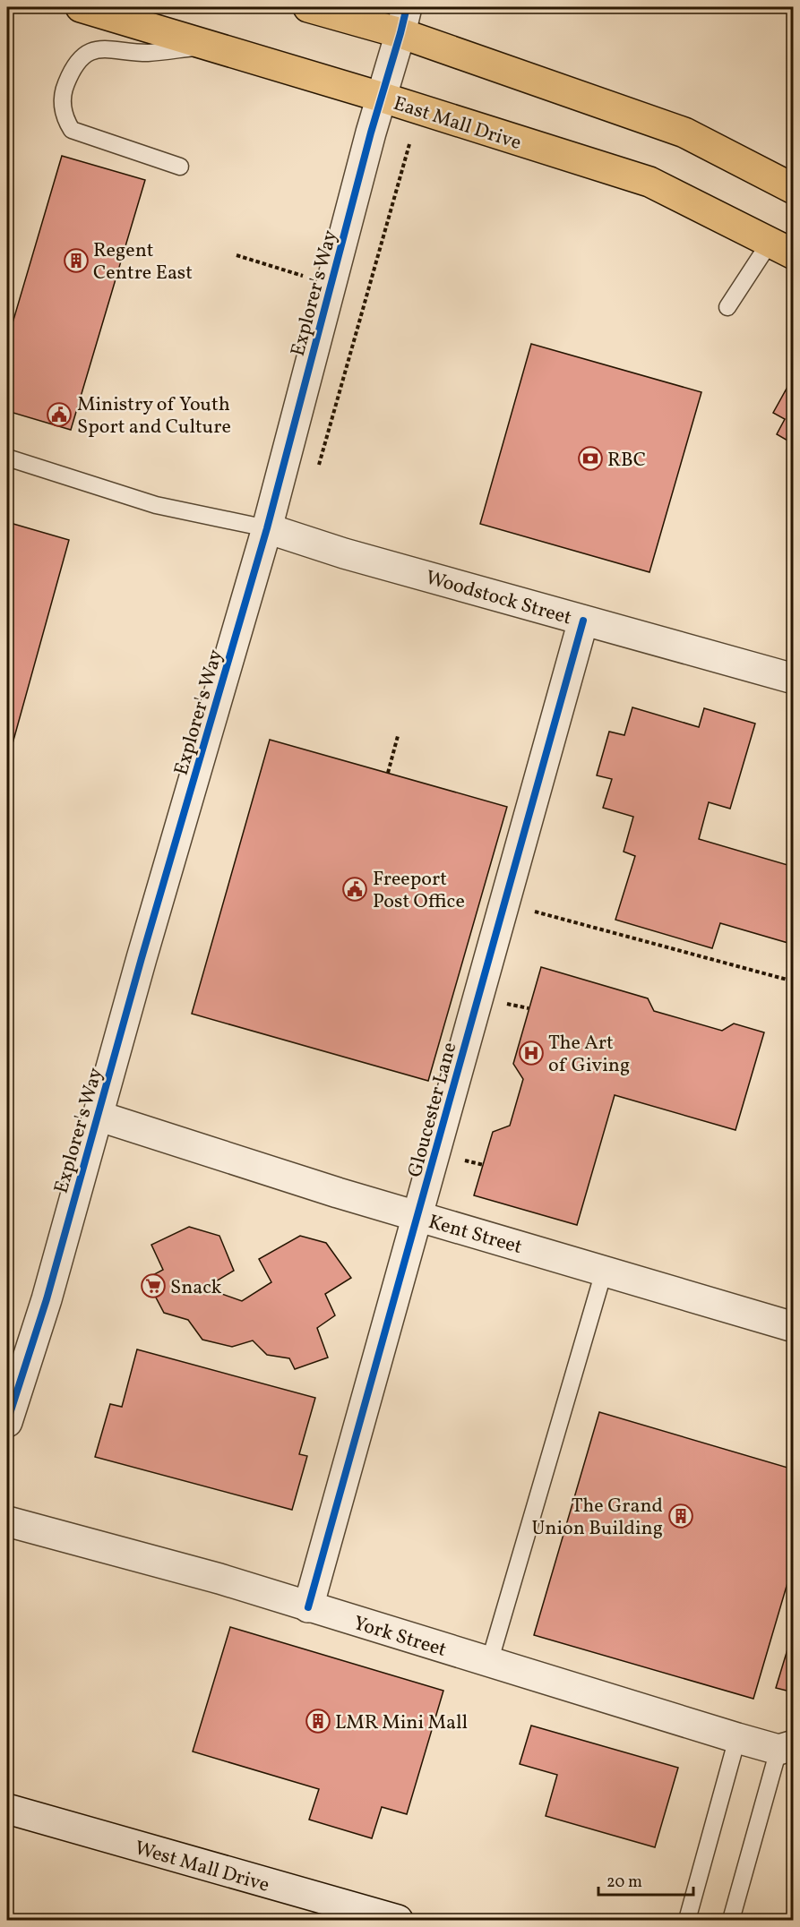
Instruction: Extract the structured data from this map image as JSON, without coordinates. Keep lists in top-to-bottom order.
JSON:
{
  "streets": {
    "main road": ["East Mall Drive"],
    "street": [
      "Explorer's Way",
      "Woodstock Street",
      "Gloucester Lane",
      "Kent Street",
      "York Street",
      "West Mall Drive"
    ]
  },
  "crossings": [
    ["East Mall Drive", "Explorer's Way"],
    ["Explorer's Way", "Woodstock Street"],
    ["Explorer's Way", "Kent Street"],
    ["Woodstock Street", "Gloucester Lane"],
    ["Gloucester Lane", "Kent Street"],
    ["Gloucester Lane", "York Street"]
  ],
  "places": {
    "building": ["Regent Centre East", "The Grand Union Building", "LMR Mini Mall"],
    "public building": ["Ministry of Youth Sport and Culture", "Freeport Post Office"],
    "bank": ["RBC"],
    "hospital": ["The Art of Giving"],
    "supermarket": ["Snack"]
  },
  "scale_bar": "20 m"
}
